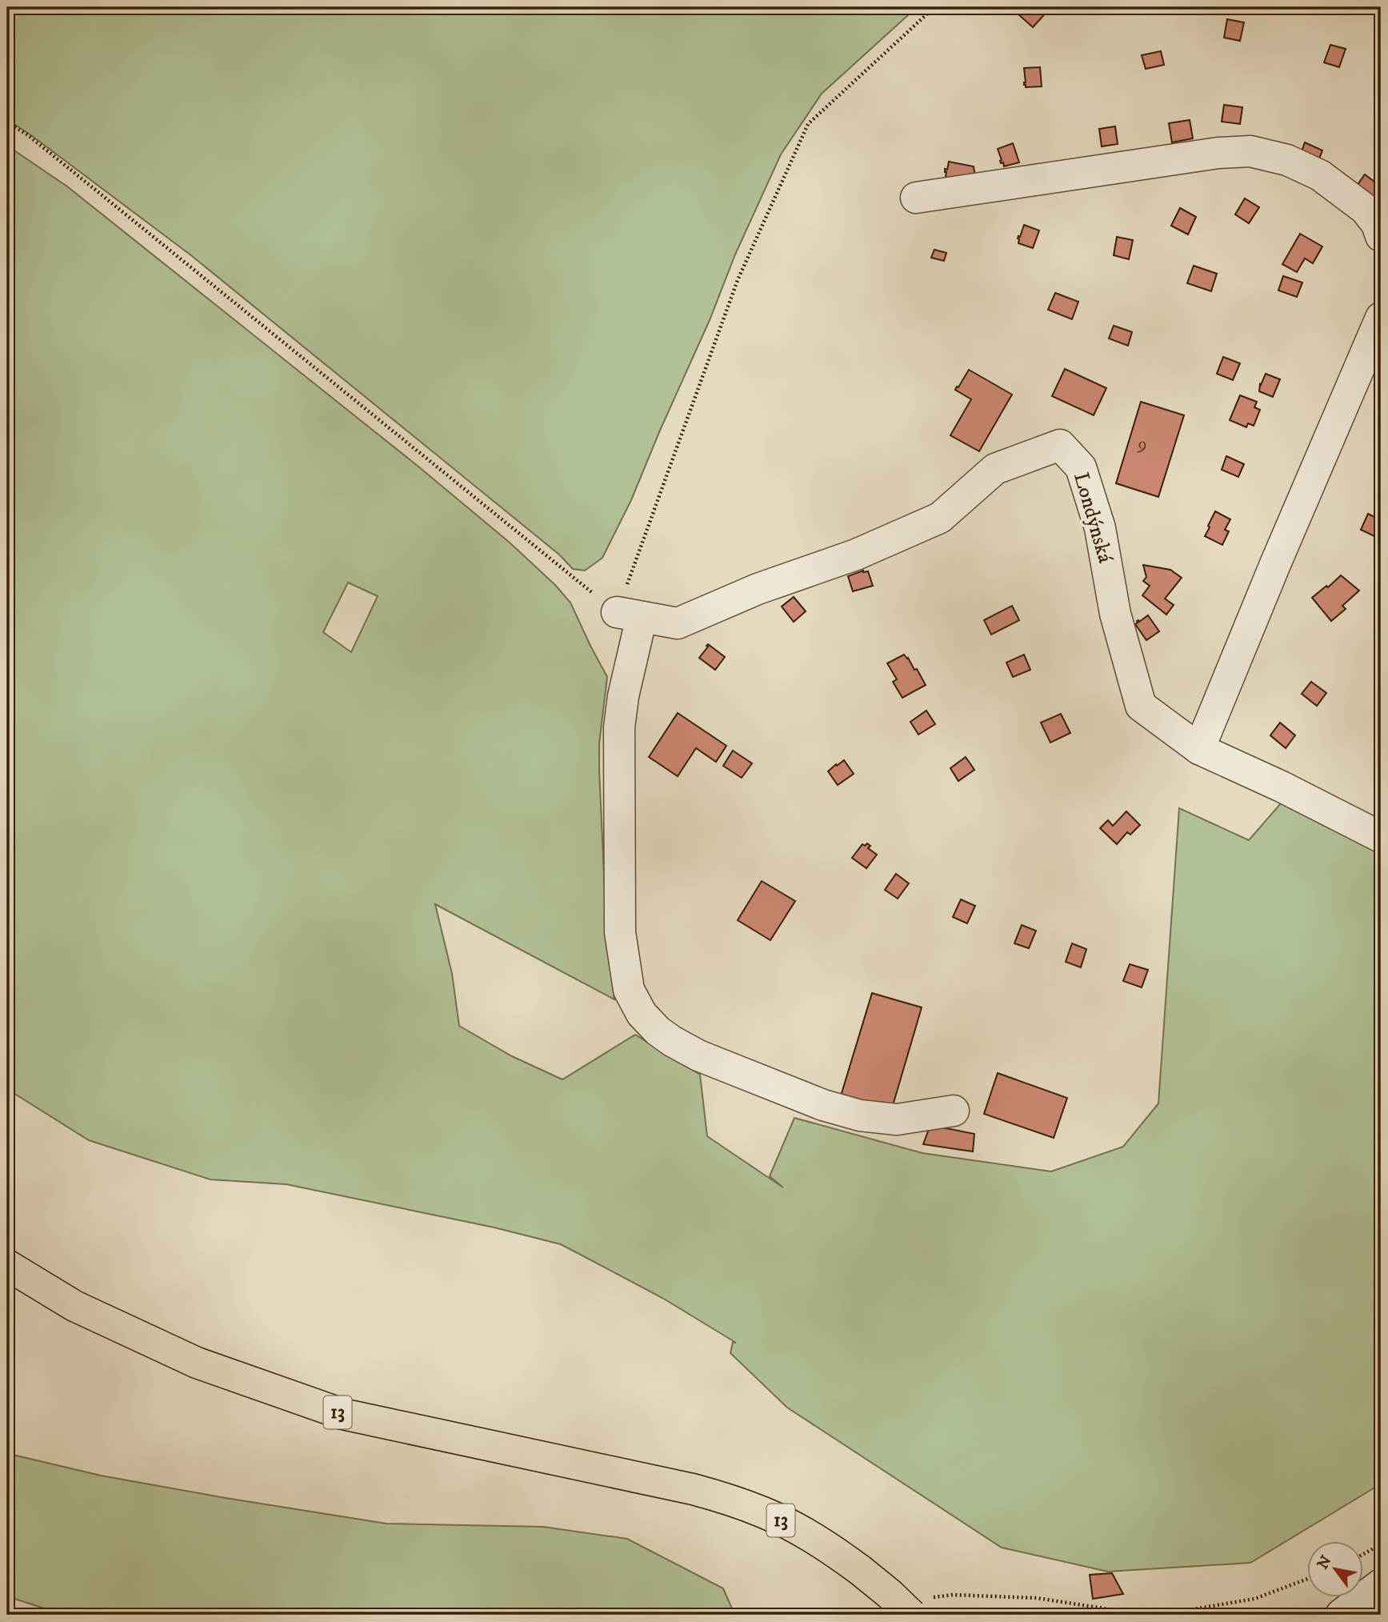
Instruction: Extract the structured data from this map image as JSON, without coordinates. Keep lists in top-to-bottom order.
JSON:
{
  "streets": {
    "main road": ["13"],
    "street": ["Londýnská"]
  },
  "house_numbers": ["9"],
  "north": "top left"
}
